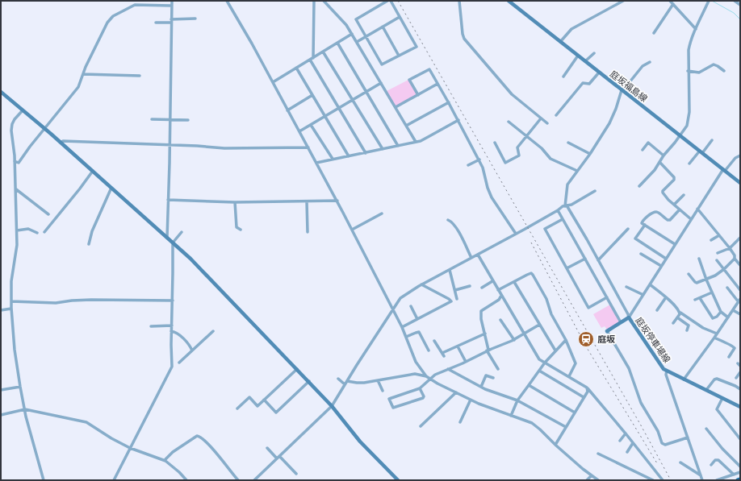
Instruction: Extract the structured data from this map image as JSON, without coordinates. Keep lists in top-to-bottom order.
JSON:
{
  "streets": {
    "street": ["庭坂福島線", "庭坂停車場線"]
  },
  "places": {
    "station": ["庭坂"]
  }
}
